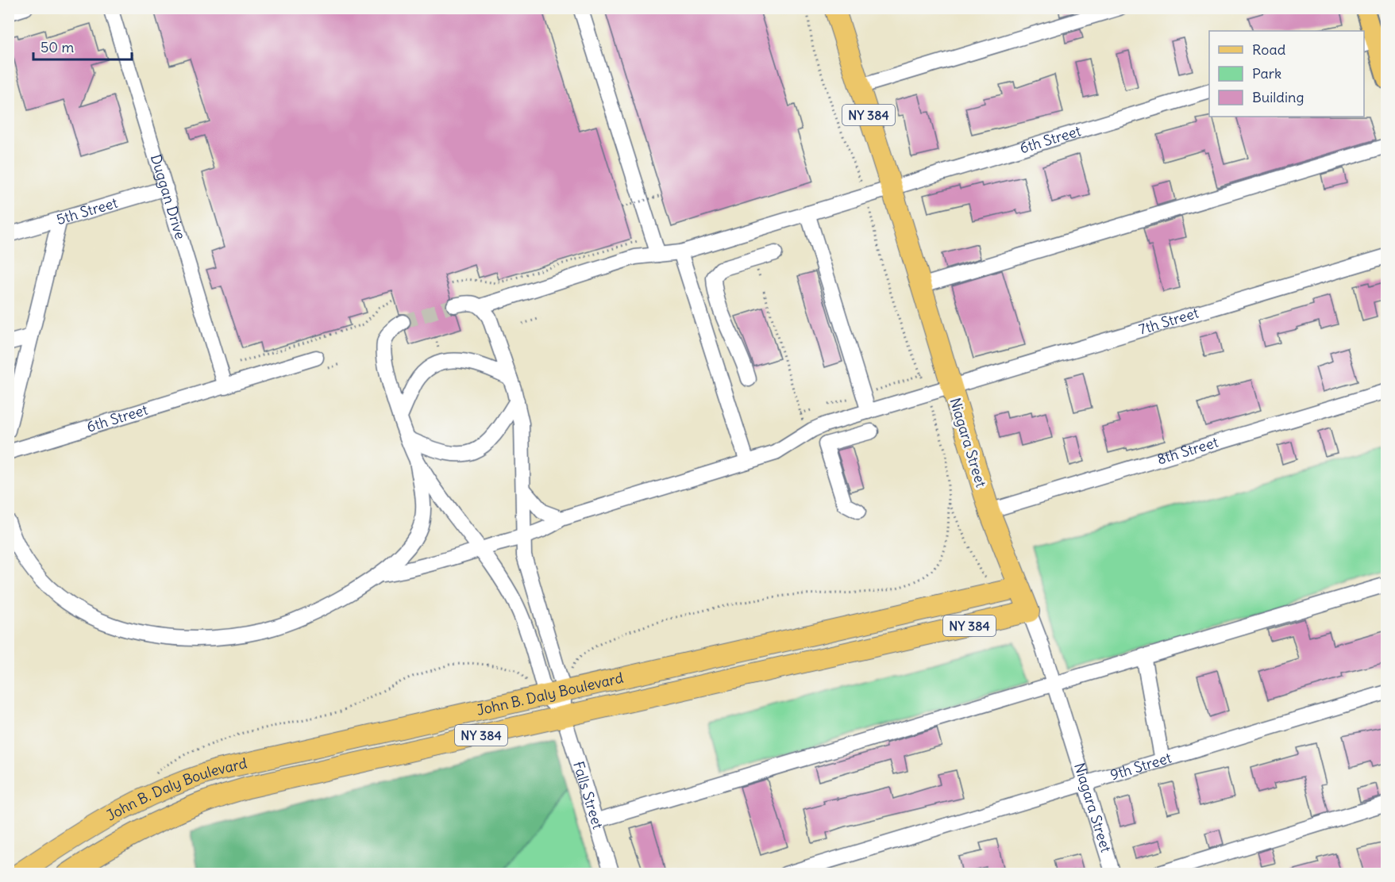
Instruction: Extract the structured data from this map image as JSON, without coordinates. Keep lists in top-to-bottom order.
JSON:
{
  "streets": {
    "highway": ["NY 384", "Niagara Street", "John B. Daly Boulevard"],
    "street": [
      "6th Street",
      "Duggan Drive",
      "5th Street",
      "7th Street",
      "8th Street",
      "9th Street",
      "Falls Street"
    ]
  },
  "crossings": [
    ["6th Street", "Duggan Drive"],
    ["6th Street", "Niagara Street"],
    ["Duggan Drive", "5th Street"],
    ["7th Street", "Niagara Street"],
    ["Niagara Street", "8th Street"],
    ["Niagara Street", "John B. Daly Boulevard"],
    ["Niagara Street", "9th Street"],
    ["John B. Daly Boulevard", "Falls Street"]
  ],
  "legend": ["Road", "Park", "Building"],
  "scale_bar": "50 m"
}
